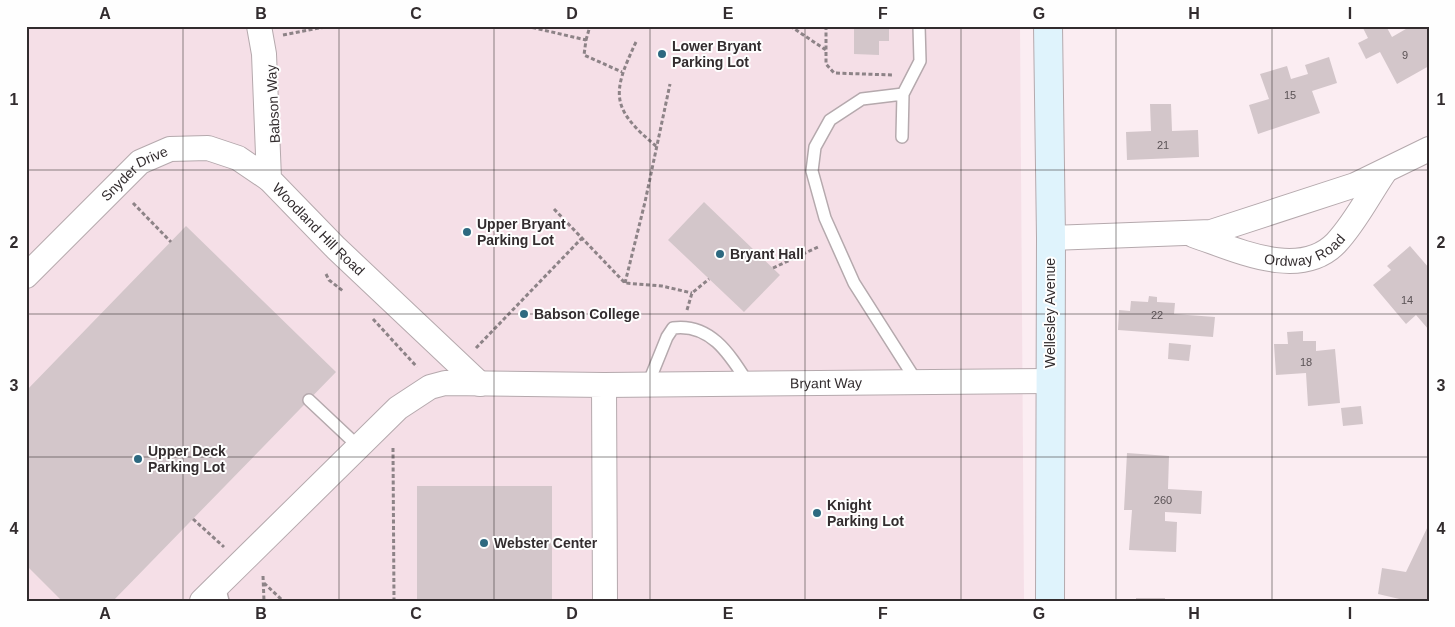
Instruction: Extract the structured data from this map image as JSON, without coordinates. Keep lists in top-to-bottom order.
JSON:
{
  "streets": {
    "main road": ["Wellesley Avenue"],
    "street": [
      "Snyder Drive",
      "Woodland Hill Road",
      "Ordway Road",
      "Bryant Way"
    ],
    "path": ["Babson Way"]
  },
  "crossings": [
    ["Babson Way", "Woodland Hill Road"],
    ["Snyder Drive", "Woodland Hill Road"],
    ["Woodland Hill Road", "Bryant Way"],
    ["Ordway Road", "Wellesley Avenue"],
    ["Wellesley Avenue", "Bryant Way"]
  ],
  "places": [
    "Lower Bryant Parking Lot",
    "Upper Bryant Parking Lot",
    "Bryant Hall",
    "Babson College",
    "Upper Deck Parking Lot",
    "Knight Parking Lot",
    "Webster Center"
  ],
  "house_numbers": [
    "9",
    "15",
    "21",
    "14",
    "22",
    "18",
    "260"
  ],
  "grid": {
    "columns": [
      "A",
      "B",
      "C",
      "D",
      "E",
      "F",
      "G",
      "H",
      "I"
    ],
    "rows": [
      "1",
      "2",
      "3",
      "4"
    ]
  }
}
